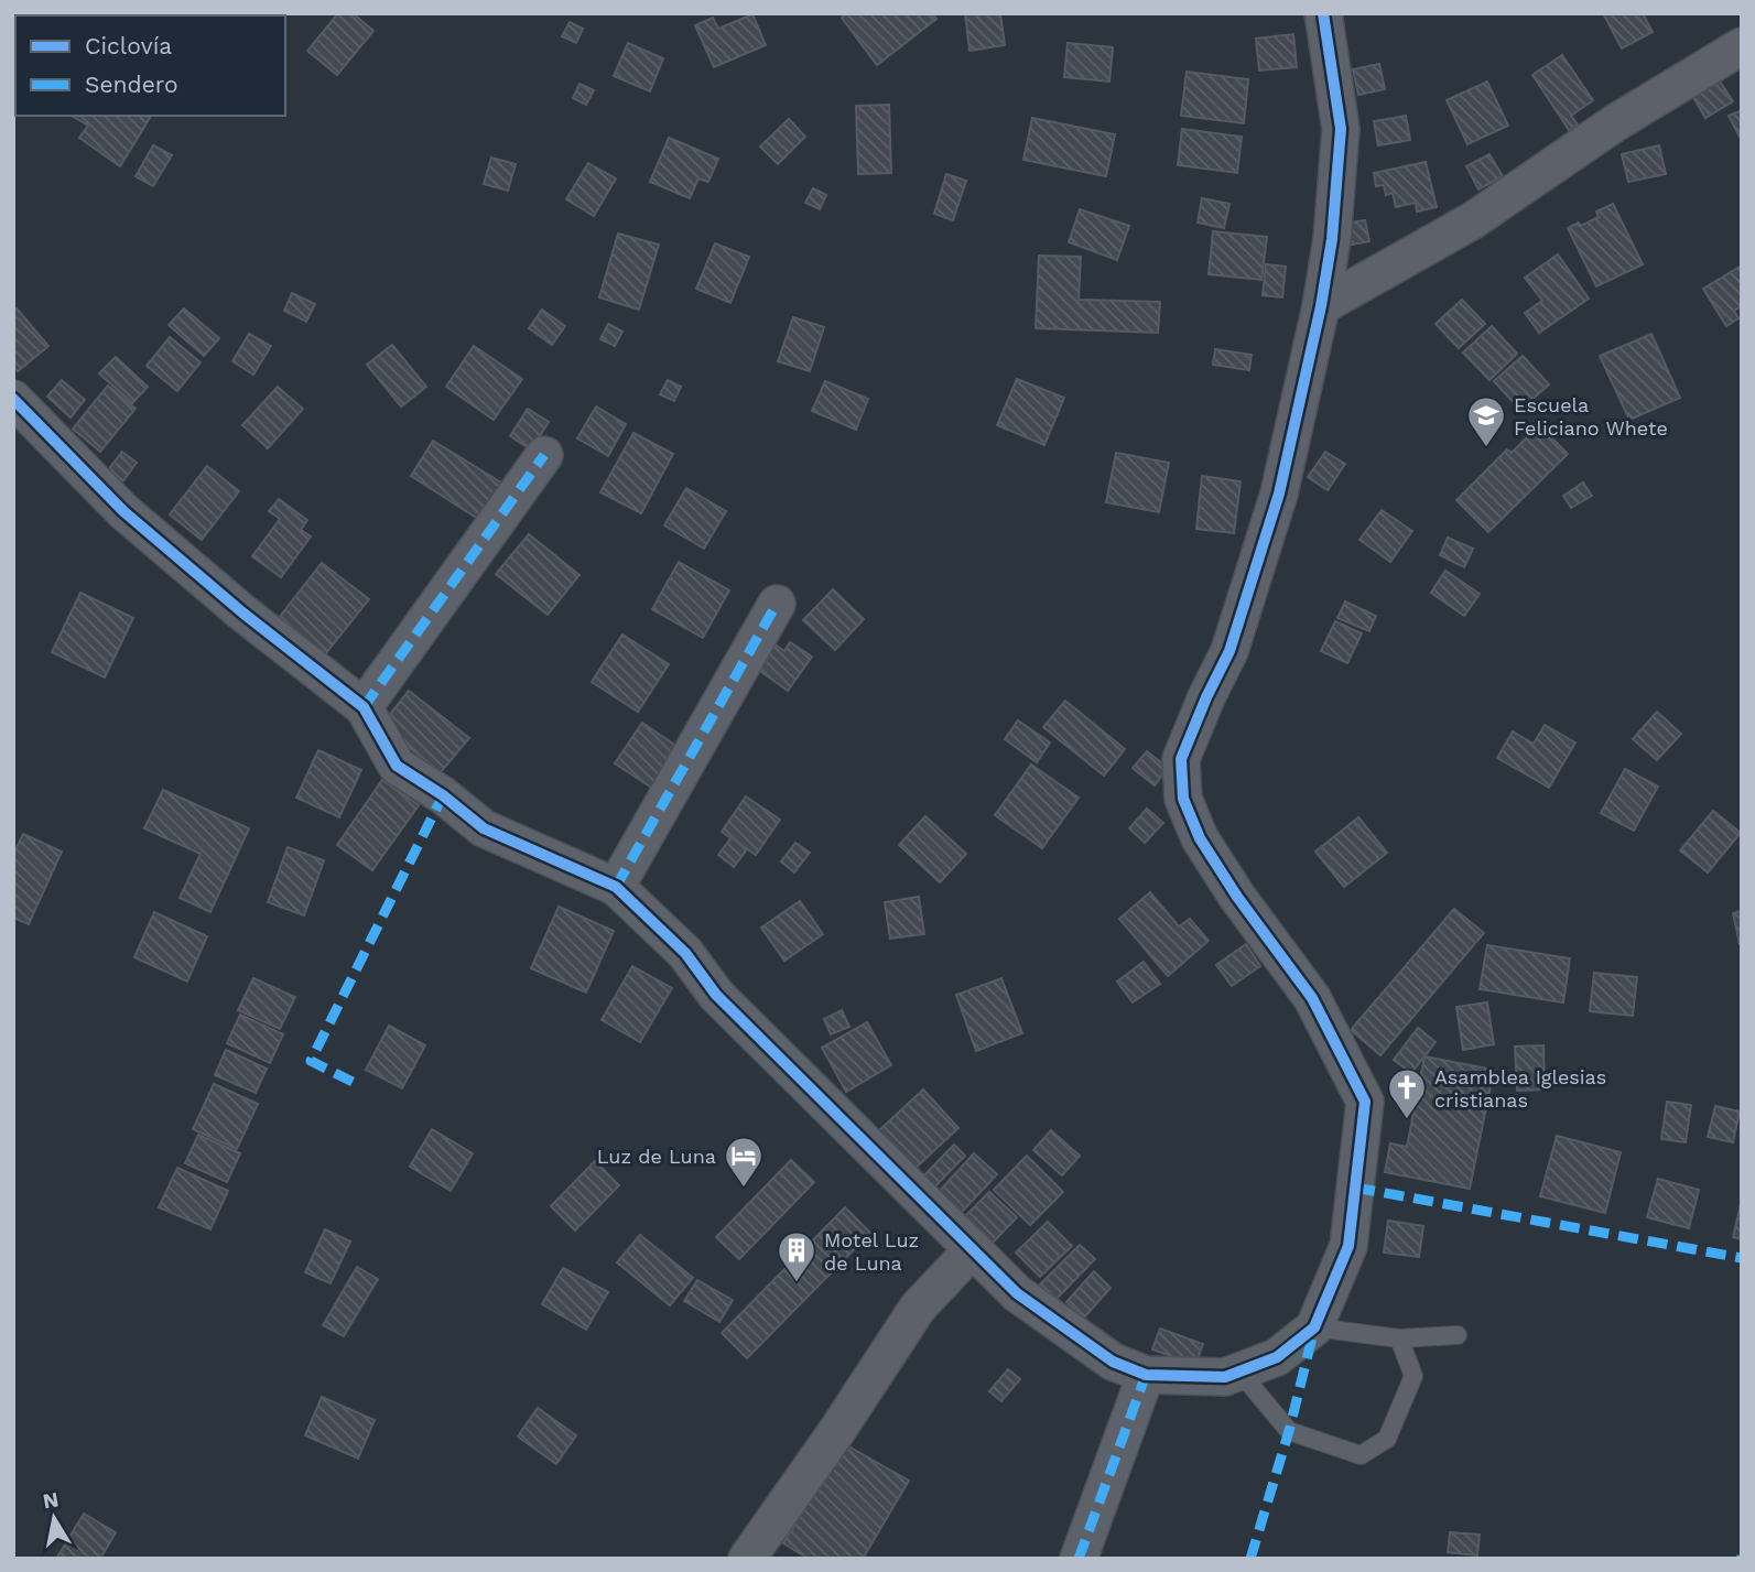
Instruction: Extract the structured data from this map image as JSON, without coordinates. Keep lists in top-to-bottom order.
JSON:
{
  "places": {
    "school or university": ["Escuela Feliciano Whete"],
    "church": ["Asamblea Iglesias cristianas"],
    "hotel": ["Luz de Luna"],
    "building": ["Motel Luz de Luna"]
  },
  "legend": ["Ciclovía", "Sendero"],
  "north": "top"
}
